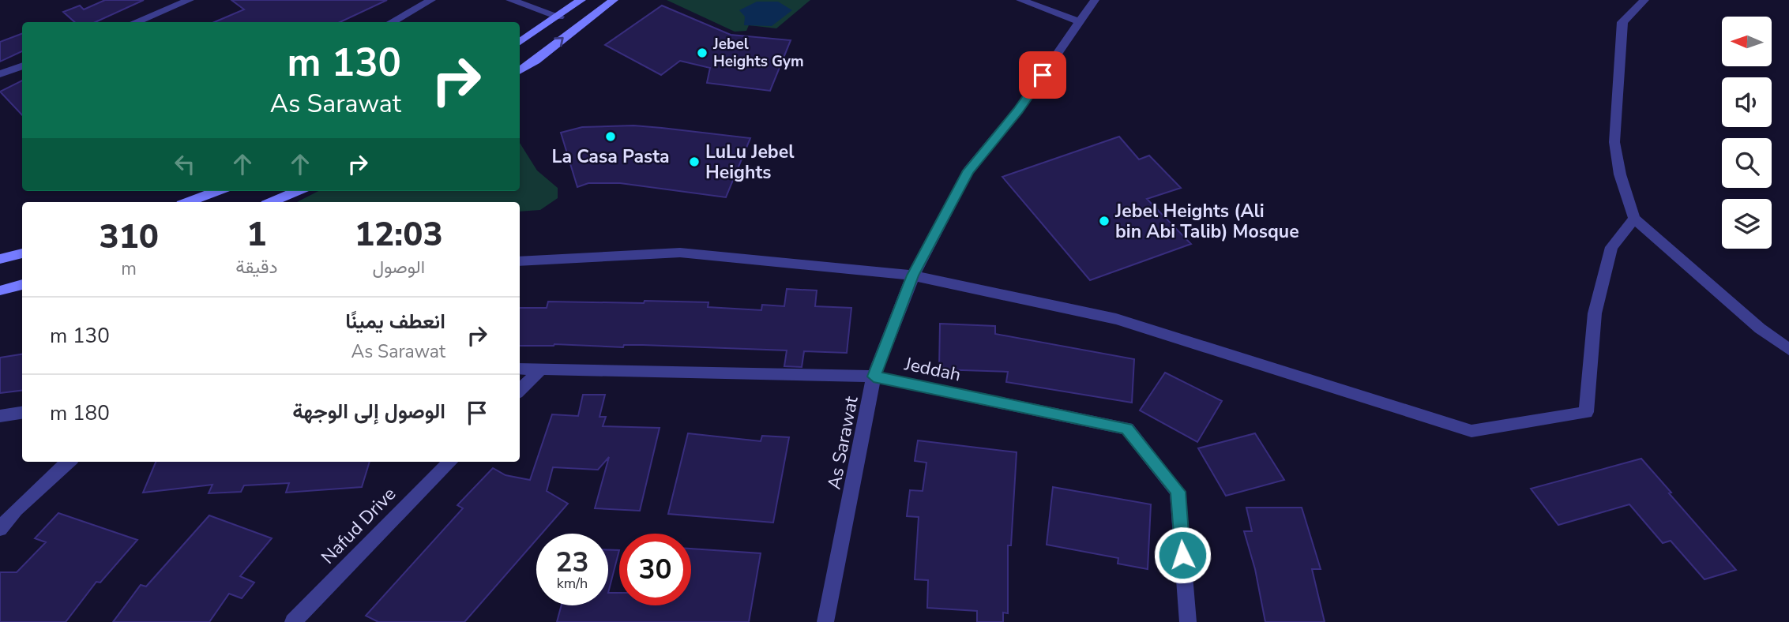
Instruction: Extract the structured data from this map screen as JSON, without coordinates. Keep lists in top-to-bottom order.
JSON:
{
  "streets": {
    "street": ["Jeddah", "As Sarawat", "Nafud Drive"]
  },
  "crossings": [
    ["Jeddah", "As Sarawat"]
  ],
  "places": [
    "Jebel Heights Gym",
    "La Casa Pasta",
    "LuLu Jebel Heights",
    "Jebel Heights (Ali bin Abi Talib) Mosque"
  ],
  "north": "left",
  "page": {
    "turn": ["130 m", "As Sarawat"],
    "eta": [
      "12:03",
      "الوصول",
      "1",
      "دقيقة",
      "310",
      "m"
    ],
    "list": [
      {
        "name": "انعطف يمينًا",
        "note": "As Sarawat",
        "value": "130 m"
      },
      {
        "name": "الوصول إلى الوجهة",
        "value": "180 m"
      }
    ],
    "speed": "23 km/h",
    "limit": "30"
  }
}
